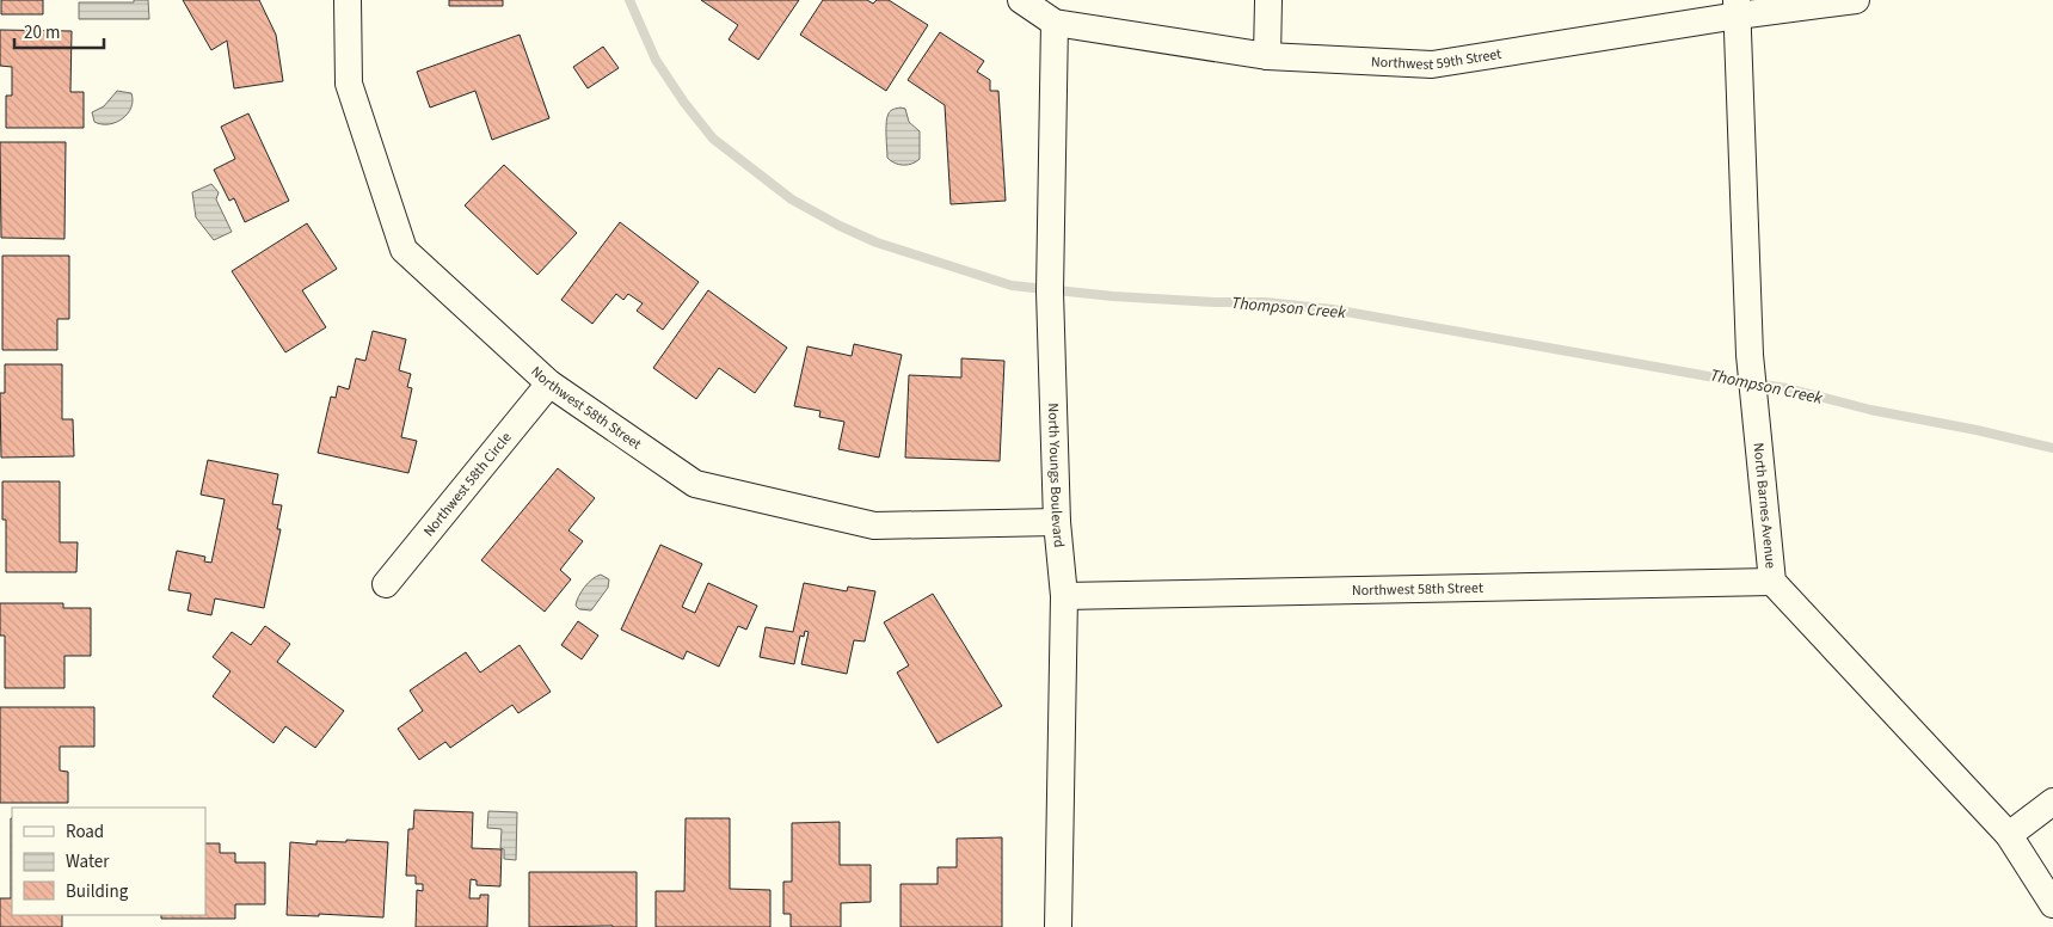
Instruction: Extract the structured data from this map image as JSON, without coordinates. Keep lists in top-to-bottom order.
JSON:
{
  "streets": {
    "street": [
      "Northwest 59th Street",
      "Northwest 58th Street",
      "North Youngs Boulevard",
      "Northwest 58th Circle",
      "North Barnes Avenue"
    ]
  },
  "crossings": [
    ["Northwest 59th Street", "North Youngs Boulevard"],
    ["Northwest 59th Street", "North Barnes Avenue"],
    ["Northwest 58th Street", "North Youngs Boulevard"],
    ["Northwest 58th Street", "Northwest 58th Circle"],
    ["Northwest 58th Street", "North Barnes Avenue"]
  ],
  "water": ["Thompson Creek"],
  "legend": ["Road", "Water", "Building"],
  "scale_bar": "20 m"
}
